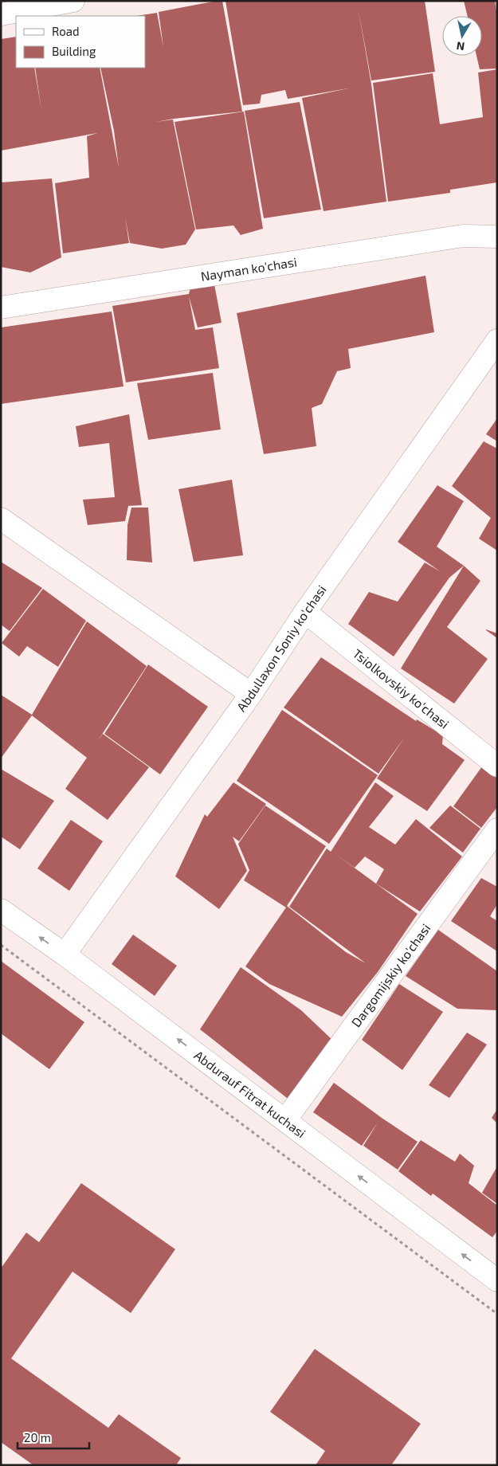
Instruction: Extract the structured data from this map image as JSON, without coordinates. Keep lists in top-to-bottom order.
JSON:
{
  "streets": {
    "street": [
      "Nayman ko'chasi",
      "Abdullaxon Soniy ko'chasi",
      "Tsiolkovskiy ko'chasi",
      "Dargomijskiy ko'chasi",
      "Abdurauf Fitrat kuchasi"
    ]
  },
  "crossings": [
    ["Abdullaxon Soniy ko'chasi", "Tsiolkovskiy ko'chasi"],
    ["Abdullaxon Soniy ko'chasi", "Abdurauf Fitrat kuchasi"],
    ["Dargomijskiy ko'chasi", "Abdurauf Fitrat kuchasi"]
  ],
  "one_way": ["Abdurauf Fitrat kuchasi"],
  "legend": ["Road", "Building"],
  "scale_bar": "20 m",
  "north": "bottom"
}
